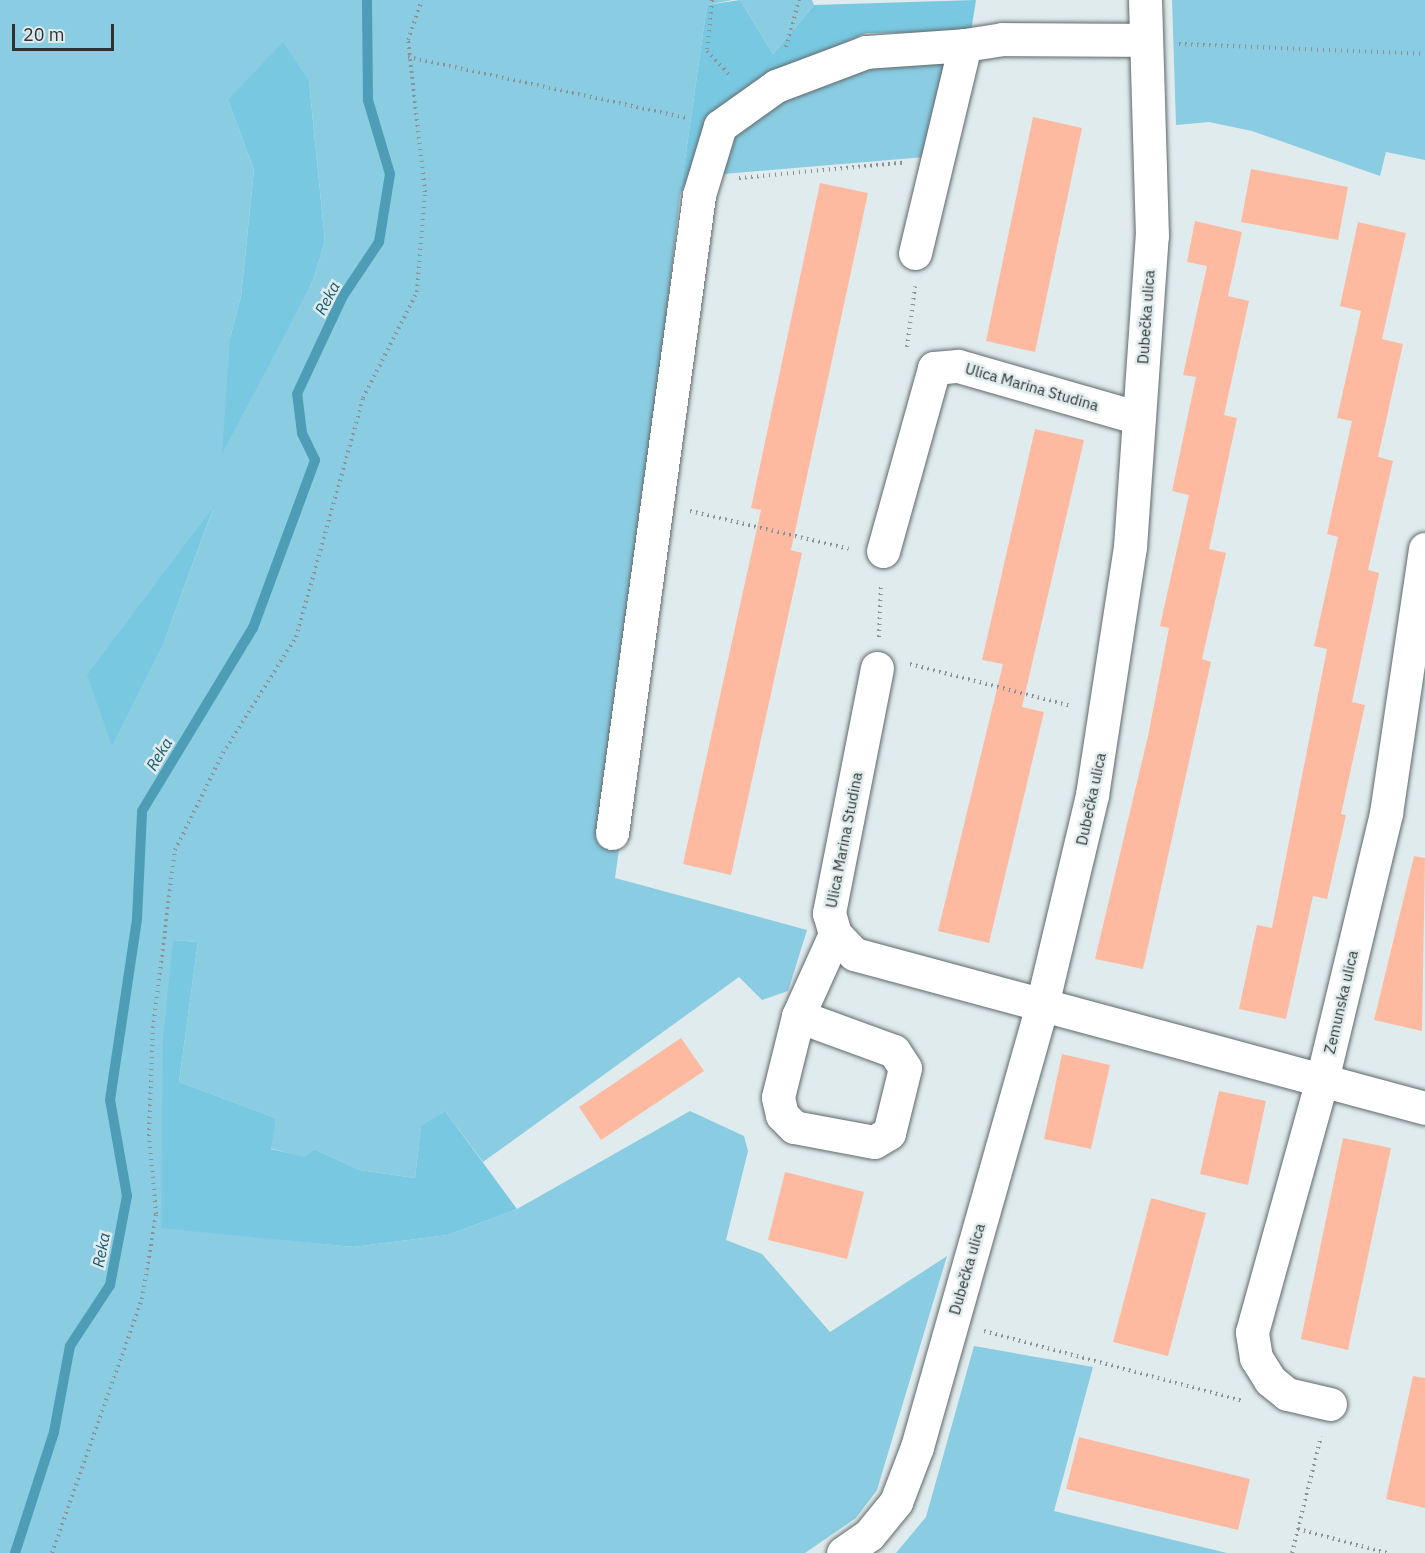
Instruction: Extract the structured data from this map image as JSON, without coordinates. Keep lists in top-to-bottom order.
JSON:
{
  "streets": {
    "street": ["Dubečka ulica", "Ulica Marina Studina", "Zemunska ulica"]
  },
  "crossings": [
    ["Dubečka ulica", "Ulica Marina Studina"]
  ],
  "water": ["Reka"],
  "scale_bar": "20 m"
}
